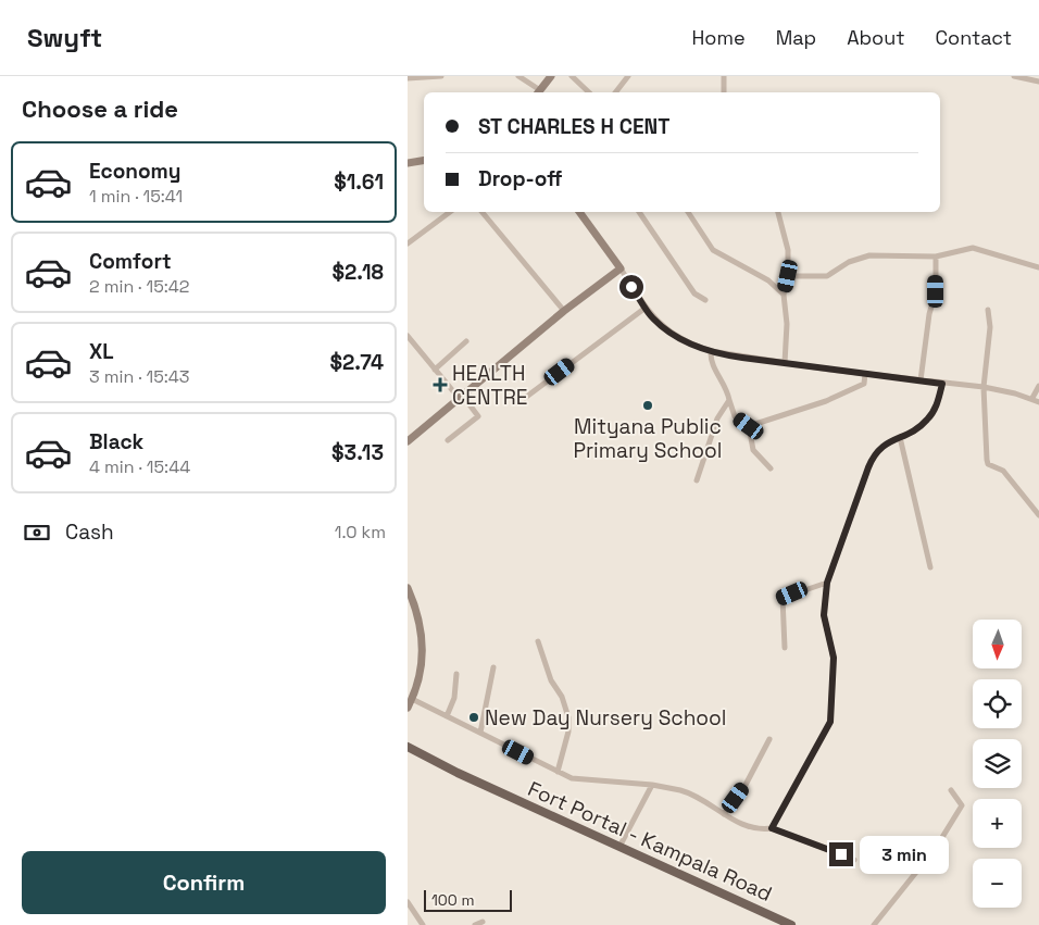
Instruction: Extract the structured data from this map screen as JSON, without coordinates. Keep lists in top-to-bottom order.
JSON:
{
  "streets": {
    "main road": ["Fort Portal - Kampala Road"]
  },
  "places": {
    "health": ["HEALTH CENTRE"],
    "other": ["Mityana Public Primary School", "New Day Nursery School"]
  },
  "scale_bar": "100 m",
  "north": "bottom",
  "page": {
    "header": "Swyft",
    "nav": [
      "Home",
      "Map",
      "About",
      "Contact"
    ],
    "heading": "Choose a ride",
    "banner": ["ST CHARLES H CENT", "Drop-off"],
    "list": [
      {
        "name": "Economy",
        "note": "1 min · 15:41",
        "value": "$1.61"
      },
      {
        "name": "Comfort",
        "note": "2 min · 15:42",
        "value": "$2.18"
      },
      {
        "name": "XL",
        "note": "3 min · 15:43",
        "value": "$2.74"
      },
      {
        "name": "Black",
        "note": "4 min · 15:44",
        "value": "$3.13"
      }
    ],
    "pay": ["Cash", "1.0 km"],
    "map_buttons": ["+", "−"],
    "bubble": "3 min",
    "buttons": "Confirm",
    "scale": "100 m"
  }
}
